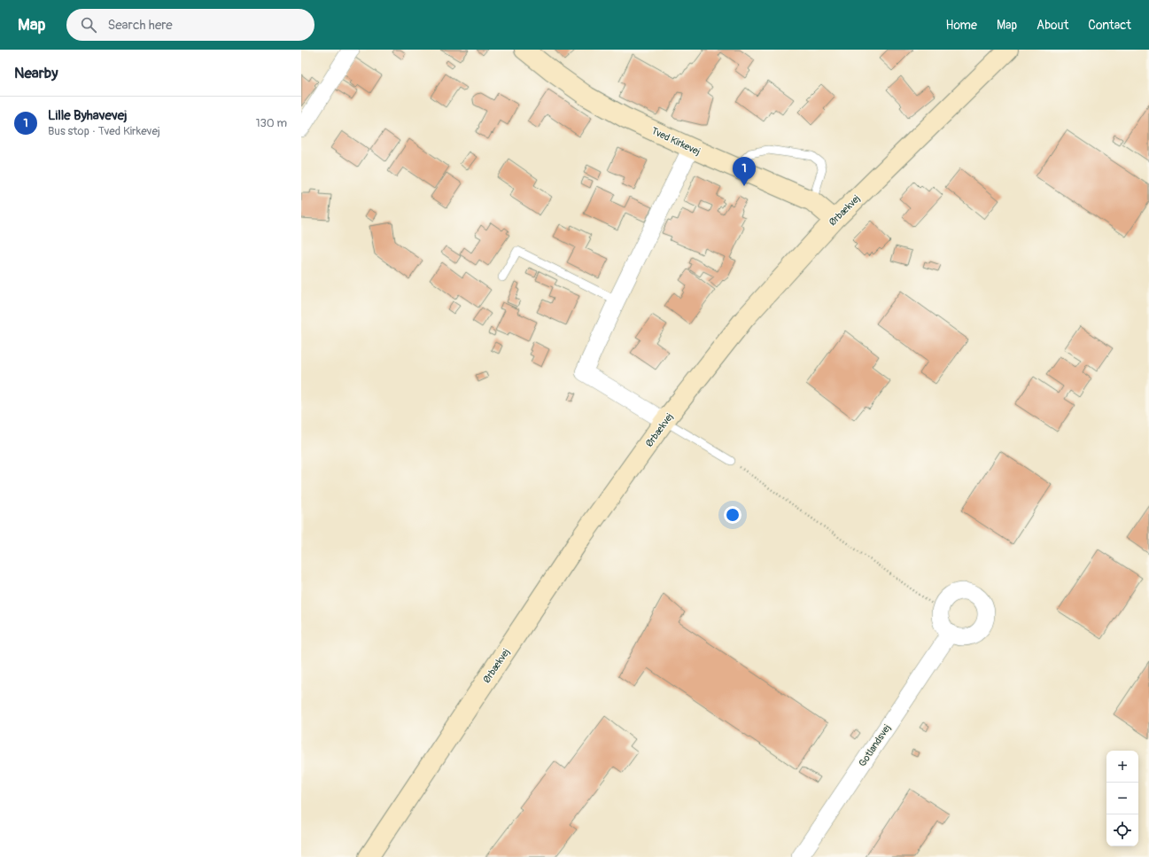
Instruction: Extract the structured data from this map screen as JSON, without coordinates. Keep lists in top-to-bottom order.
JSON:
{
  "streets": {
    "street": ["Tved Kirkevej", "Ørbækvej", "Gotlandsvej"]
  },
  "crossings": [
    ["Tved Kirkevej", "Ørbækvej"]
  ],
  "page": {
    "header": "Map",
    "search": "Search here",
    "nav": [
      "Home",
      "Map",
      "About",
      "Contact"
    ],
    "heading": "Nearby",
    "list": [
      {
        "mark": "1",
        "name": "Lille Byhavevej",
        "note": "Bus stop · Tved Kirkevej",
        "value": "130 m"
      }
    ],
    "pins": "1",
    "map_buttons": ["+", "−"]
  }
}
